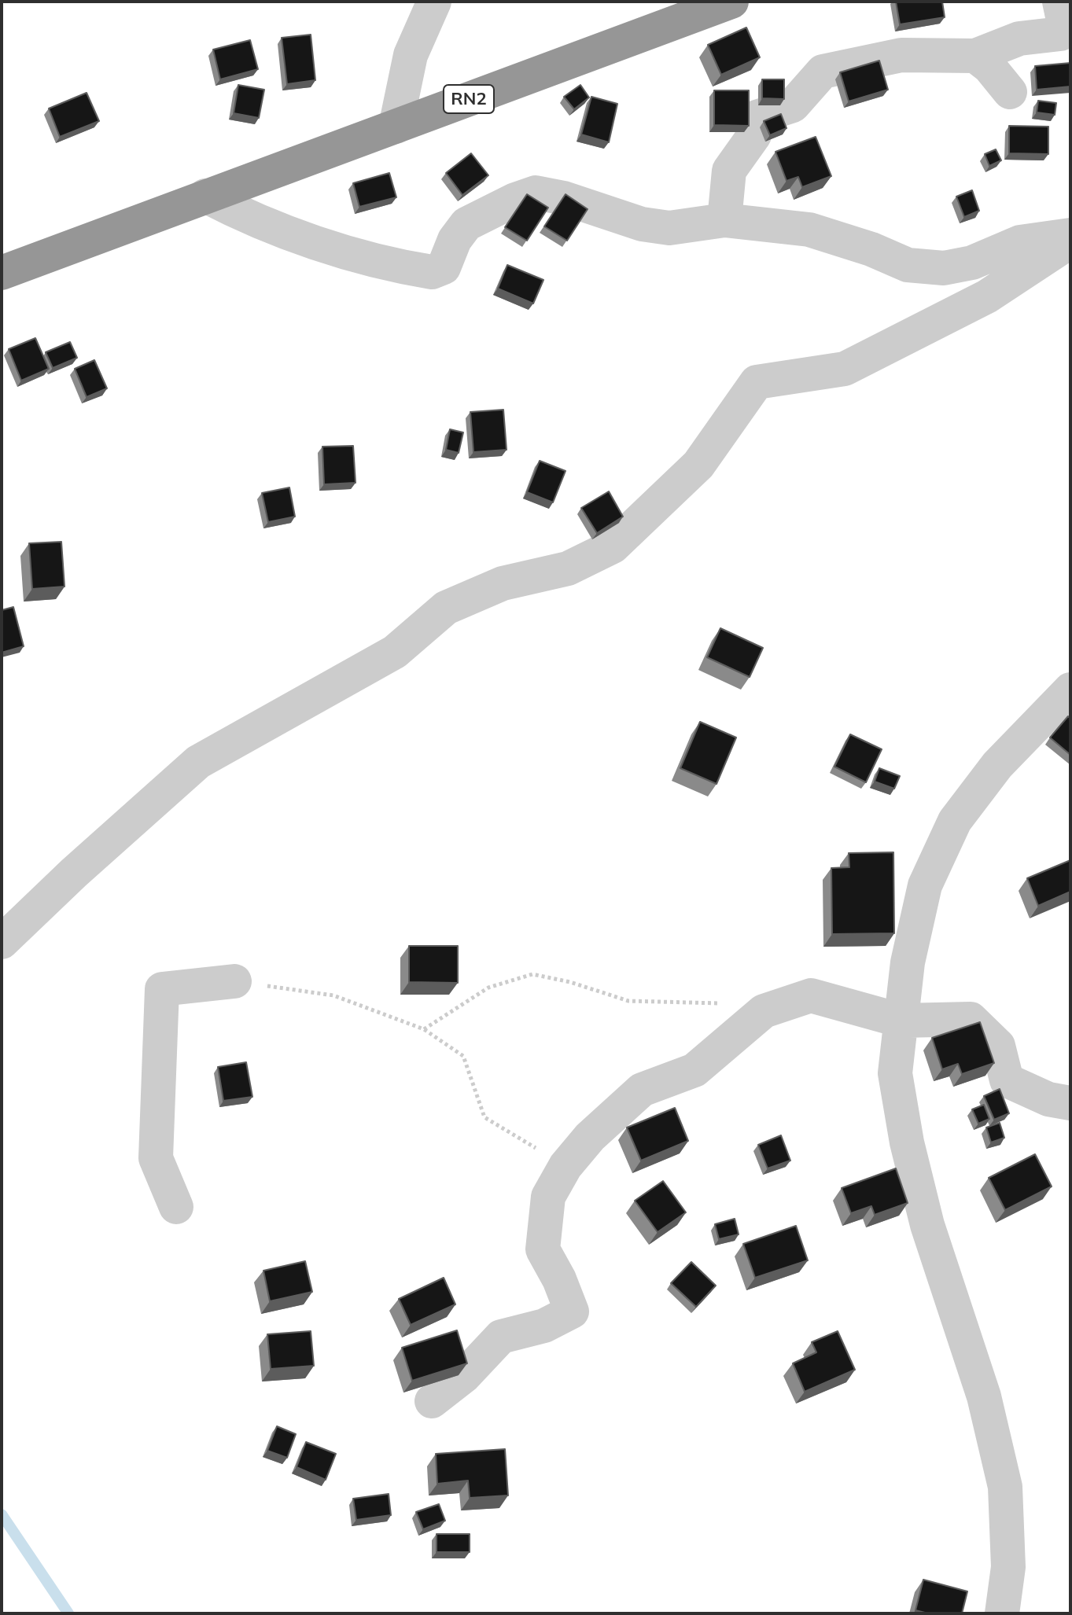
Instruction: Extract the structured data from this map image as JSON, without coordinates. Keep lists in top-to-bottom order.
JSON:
{
  "streets": {
    "highway": ["RN2"]
  }
}
